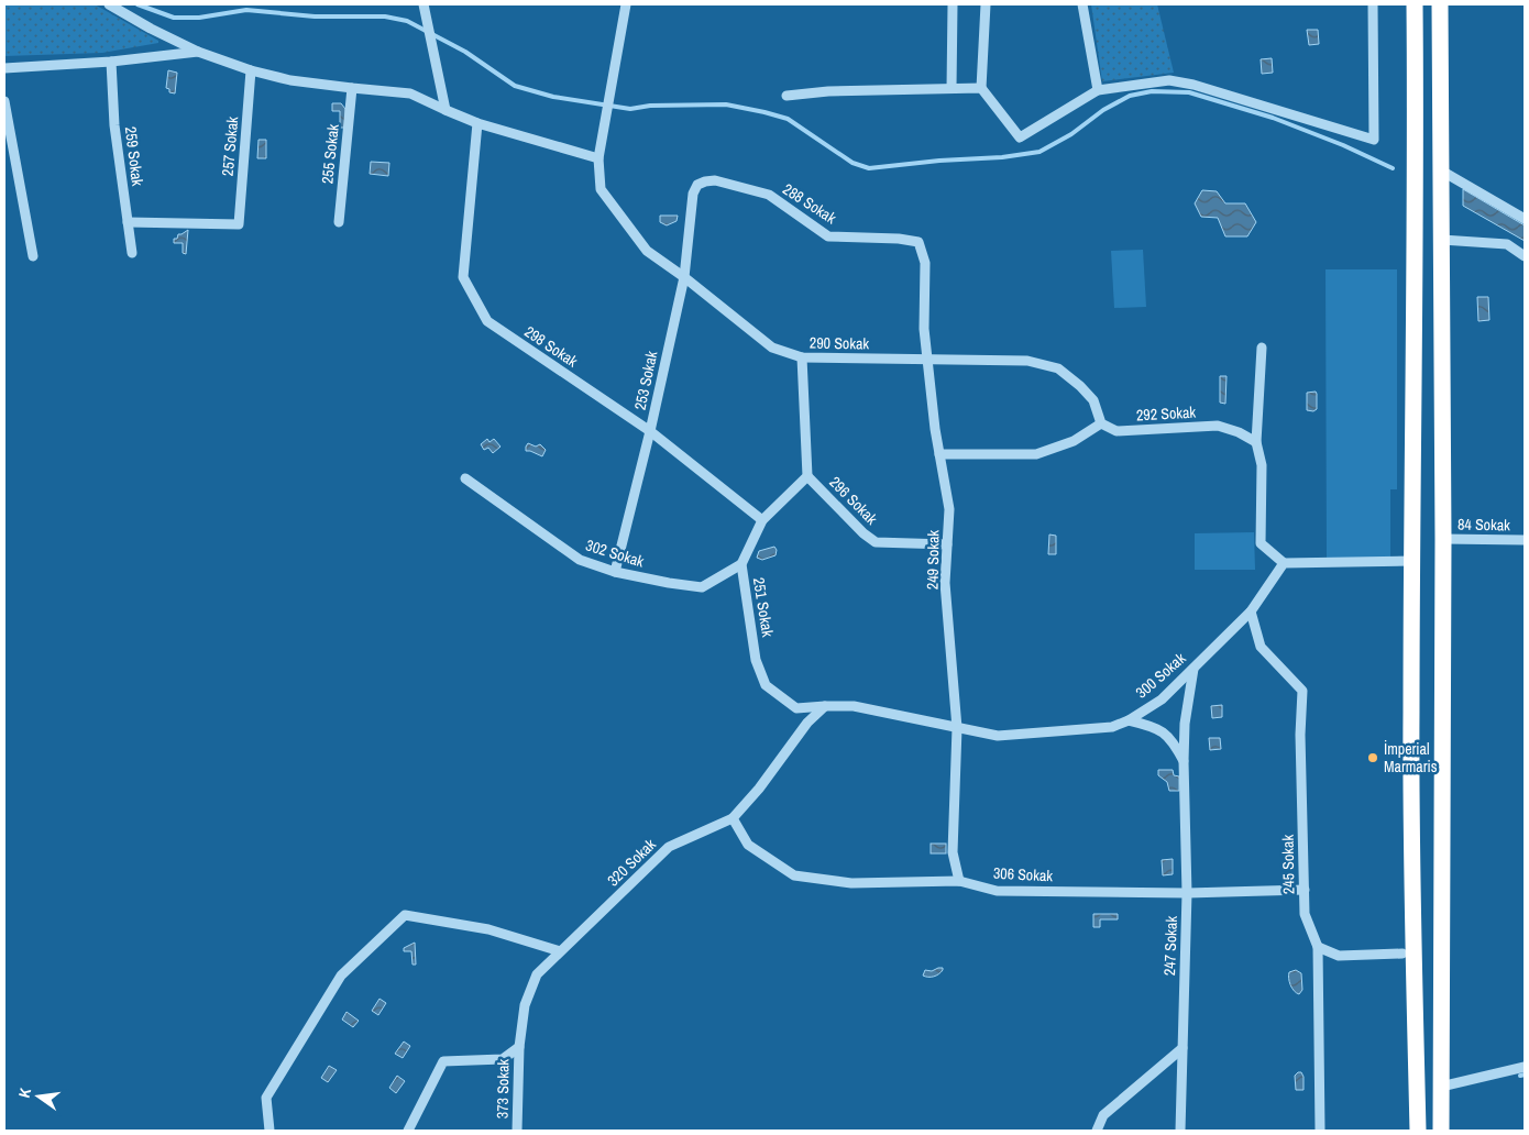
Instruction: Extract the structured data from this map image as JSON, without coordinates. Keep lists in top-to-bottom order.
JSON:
{
  "streets": {
    "street": [
      "257 Sokak",
      "255 Sokak",
      "259 Sokak",
      "288 Sokak",
      "290 Sokak",
      "298 Sokak",
      "253 Sokak",
      "292 Sokak",
      "296 Sokak",
      "84 Sokak",
      "302 Sokak",
      "249 Sokak",
      "251 Sokak",
      "300 Sokak",
      "320 Sokak",
      "245 Sokak",
      "306 Sokak",
      "247 Sokak",
      "373 Sokak"
    ]
  },
  "crossings": [
    ["257 Sokak", "259 Sokak"],
    ["288 Sokak", "253 Sokak"],
    ["288 Sokak", "249 Sokak"],
    ["290 Sokak", "253 Sokak"],
    ["290 Sokak", "292 Sokak"],
    ["290 Sokak", "249 Sokak"],
    ["298 Sokak", "253 Sokak"],
    ["298 Sokak", "251 Sokak"],
    ["253 Sokak", "302 Sokak"],
    ["296 Sokak", "249 Sokak"],
    ["296 Sokak", "251 Sokak"],
    ["302 Sokak", "251 Sokak"],
    ["249 Sokak", "300 Sokak"],
    ["249 Sokak", "306 Sokak"],
    ["251 Sokak", "300 Sokak"],
    ["251 Sokak", "320 Sokak"],
    ["300 Sokak", "320 Sokak"],
    ["300 Sokak", "245 Sokak"],
    ["300 Sokak", "247 Sokak"],
    ["320 Sokak", "306 Sokak"],
    ["320 Sokak", "373 Sokak"],
    ["245 Sokak", "306 Sokak"],
    ["306 Sokak", "247 Sokak"]
  ],
  "places": ["İmperial Marmaris"],
  "north": "left"
}
